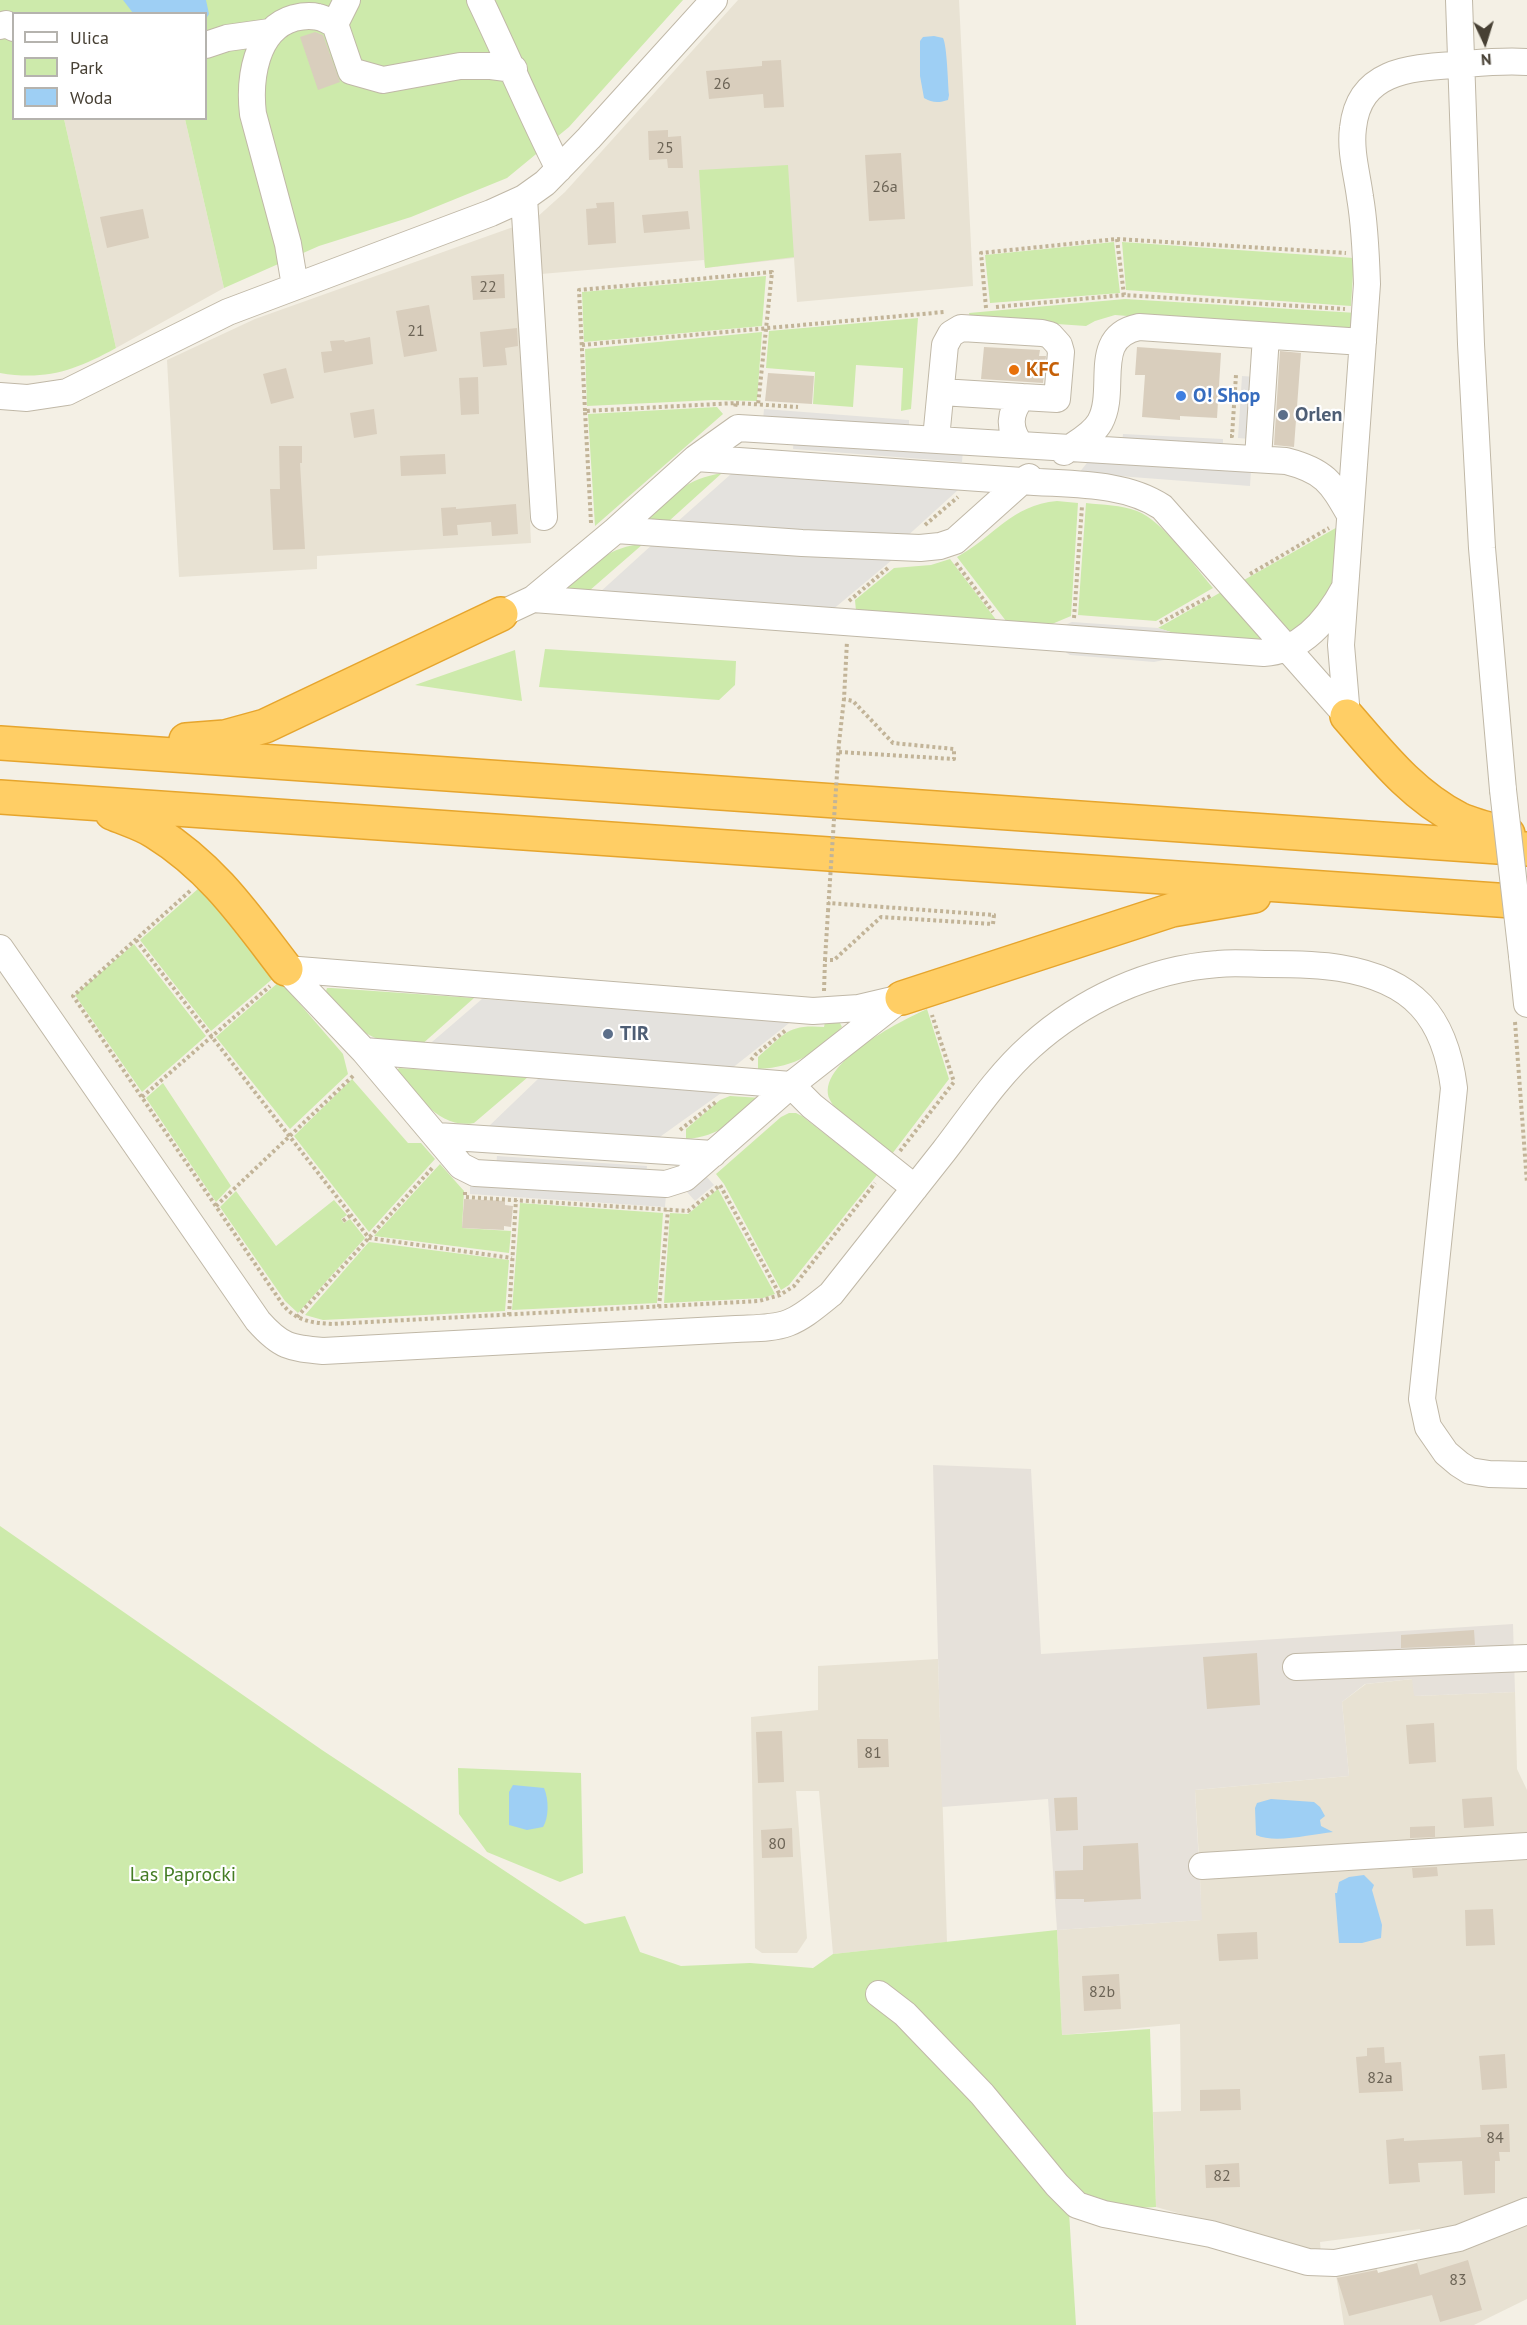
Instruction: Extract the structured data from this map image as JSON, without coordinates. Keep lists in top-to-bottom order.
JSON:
{
  "parks": ["Las Paprocki"],
  "places": [
    "KFC",
    "O! Shop",
    "Orlen",
    "TIR"
  ],
  "house_numbers": [
    "26",
    "25",
    "26a",
    "22",
    "21",
    "81",
    "80",
    "82b",
    "82a",
    "84",
    "82",
    "83"
  ],
  "legend": ["Ulica", "Park", "Woda"],
  "north": "bottom"
}
